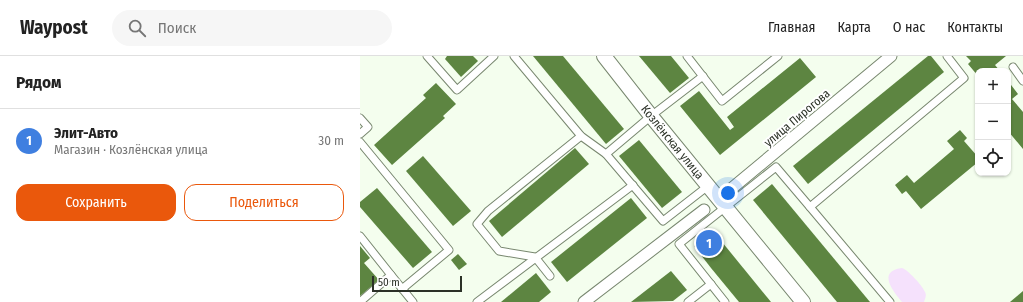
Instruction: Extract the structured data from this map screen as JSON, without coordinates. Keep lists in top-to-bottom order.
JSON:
{
  "streets": {
    "street": ["улица Пирогова", "Козлёнская улица"]
  },
  "crossings": [
    ["улица Пирогова", "Козлёнская улица"]
  ],
  "scale_bar": "50 m",
  "page": {
    "header": "Waypost",
    "search": "Поиск",
    "nav": [
      "Главная",
      "Карта",
      "О нас",
      "Контакты"
    ],
    "heading": "Рядом",
    "map_buttons": ["+", "−"],
    "list": [
      {
        "mark": "1",
        "name": "Элит-Авто",
        "note": "Магазин · Козлёнская улица",
        "value": "30 m"
      }
    ],
    "buttons": ["Сохранить", "Поделиться"],
    "pins": "1",
    "scale": "50 m"
  }
}
